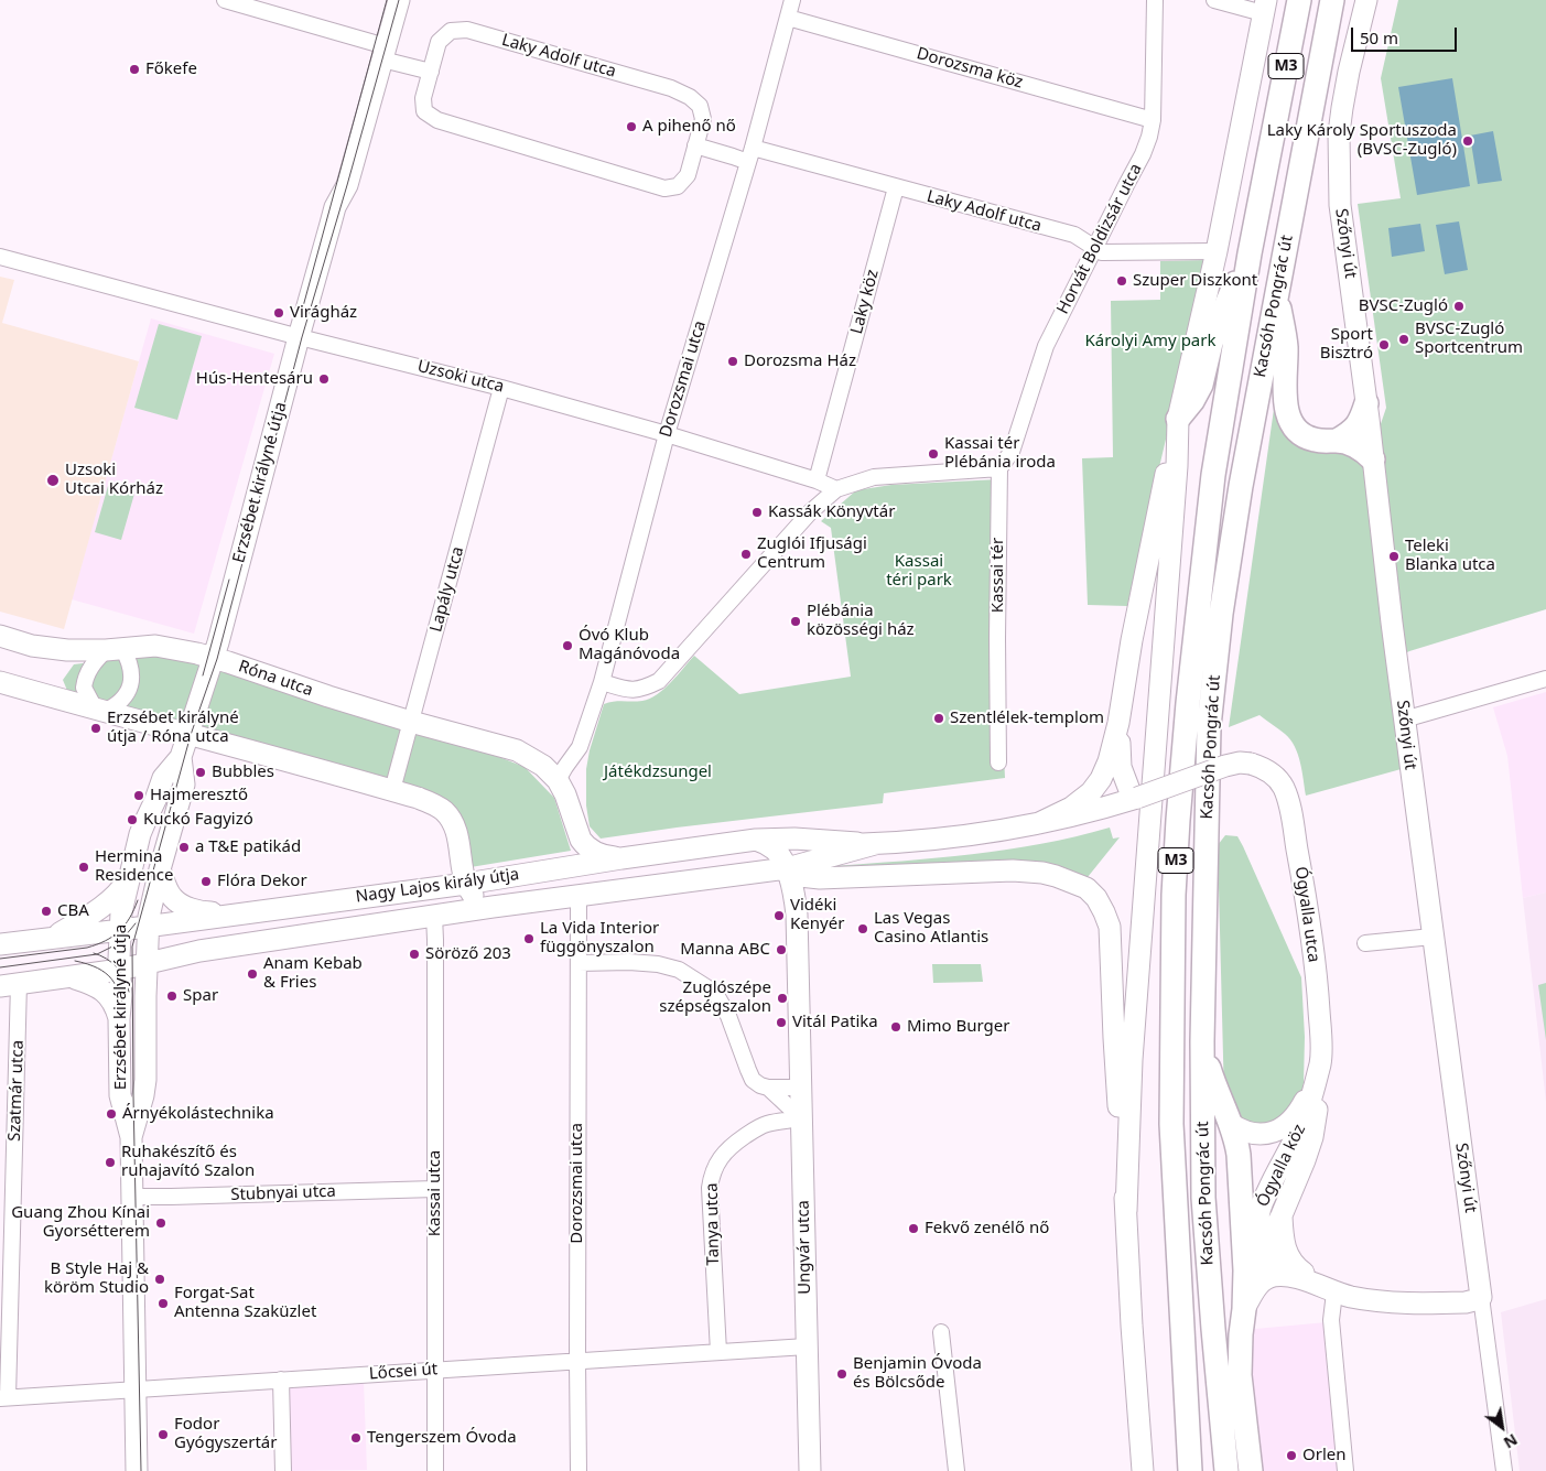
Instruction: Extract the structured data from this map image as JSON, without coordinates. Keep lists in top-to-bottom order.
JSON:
{
  "streets": {
    "main road": ["M3", "Kacsóh Pongrác út"],
    "street": [
      "Laky Adolf utca",
      "Dorozsma köz",
      "Horvát Boldizsár utca",
      "Szőnyi út",
      "Laky köz",
      "Uzsoki utca",
      "Dorozsmai utca",
      "Erzsébet királyné útja",
      "Kassai tér",
      "Lapály utca",
      "Róna utca",
      "Nagy Lajos király útja",
      "Ógyalla utca",
      "Szatmár utca",
      "Ógyalla köz",
      "Stubnyai utca",
      "Kassai utca",
      "Tanya utca",
      "Ungvár utca",
      "Lőcsei út"
    ]
  },
  "crossings": [
    ["Laky Adolf utca", "Horvát Boldizsár utca"],
    ["Laky Adolf utca", "Laky köz"],
    ["Laky Adolf utca", "Dorozsmai utca"],
    ["Dorozsma köz", "Horvát Boldizsár utca"],
    ["Dorozsma köz", "Dorozsmai utca"],
    ["Horvát Boldizsár utca", "Kassai tér"],
    ["Szőnyi út", "Ógyalla köz"],
    ["Laky köz", "Uzsoki utca"],
    ["Uzsoki utca", "Dorozsmai utca"],
    ["Uzsoki utca", "Erzsébet királyné útja"],
    ["Uzsoki utca", "Lapály utca"],
    ["Dorozsmai utca", "Róna utca"],
    ["Dorozsmai utca", "Nagy Lajos király útja"],
    ["Dorozsmai utca", "Lőcsei út"],
    ["Erzsébet királyné útja", "Róna utca"],
    ["Erzsébet királyné útja", "Nagy Lajos király útja"],
    ["Erzsébet királyné útja", "Stubnyai utca"],
    ["Erzsébet királyné útja", "Lőcsei út"],
    ["Lapály utca", "Róna utca"],
    ["Nagy Lajos király útja", "Ógyalla utca"],
    ["Nagy Lajos király útja", "Szatmár utca"],
    ["Nagy Lajos király útja", "Kassai utca"],
    ["Nagy Lajos király útja", "Ungvár utca"],
    ["Ógyalla utca", "Ógyalla köz"],
    ["Szatmár utca", "Lőcsei út"],
    ["Stubnyai utca", "Kassai utca"],
    ["Kassai utca", "Lőcsei út"],
    ["Tanya utca", "Ungvár utca"],
    ["Tanya utca", "Lőcsei út"],
    ["Ungvár utca", "Lőcsei út"]
  ],
  "parks": ["Károlyi Amy park", "Kassai téri park", "Játékdzsungel"],
  "places": [
    "Főkefe",
    "A pihenő nő",
    "Laky Károly Sportuszoda (BVSC-Zugló)",
    "Szuper Diszkont",
    "BVSC-Zugló",
    "Virágház",
    "BVSC-Zugló Sportcentrum",
    "Sport Bisztró",
    "Dorozsma Ház",
    "Hús-Hentesáru",
    "Kassai tér Plébánia iroda",
    "Uzsoki Utcai Kórház",
    "Kassák Könyvtár",
    "Zuglói Ifjusági Centrum",
    "Teleki Blanka utca",
    "Plébánia közösségi ház",
    "Óvó Klub Magánóvoda",
    "Szentlélek-templom",
    "Erzsébet királyné útja / Róna utca",
    "Bubbles",
    "Hajmeresztő",
    "Kuckó Fagyizó",
    "a T&E patikád",
    "Hermina Residence",
    "Flóra Dekor",
    "CBA",
    "Vidéki Kenyér",
    "Las Vegas Casino Atlantis",
    "La Vida Interior függönyszalon",
    "Manna ABC",
    "Söröző 203",
    "Anam Kebab & Fries",
    "Spar",
    "Zuglószépe szépségszalon",
    "Vitál Patika",
    "Mimo Burger",
    "Árnyékolástechnika",
    "Ruhakészítő és ruhajavító Szalon",
    "Guang Zhou Kínai Gyorsétterem",
    "Fekvő zenélő nő",
    "B Style Haj & köröm Studio",
    "Forgat-Sat Antenna Szaküzlet",
    "Benjamin Óvoda és Bölcsőde",
    "Fodor Gyógyszertár",
    "Tengerszem Óvoda",
    "Orlen"
  ],
  "scale_bar": "50 m",
  "north": "bottom right"
}
